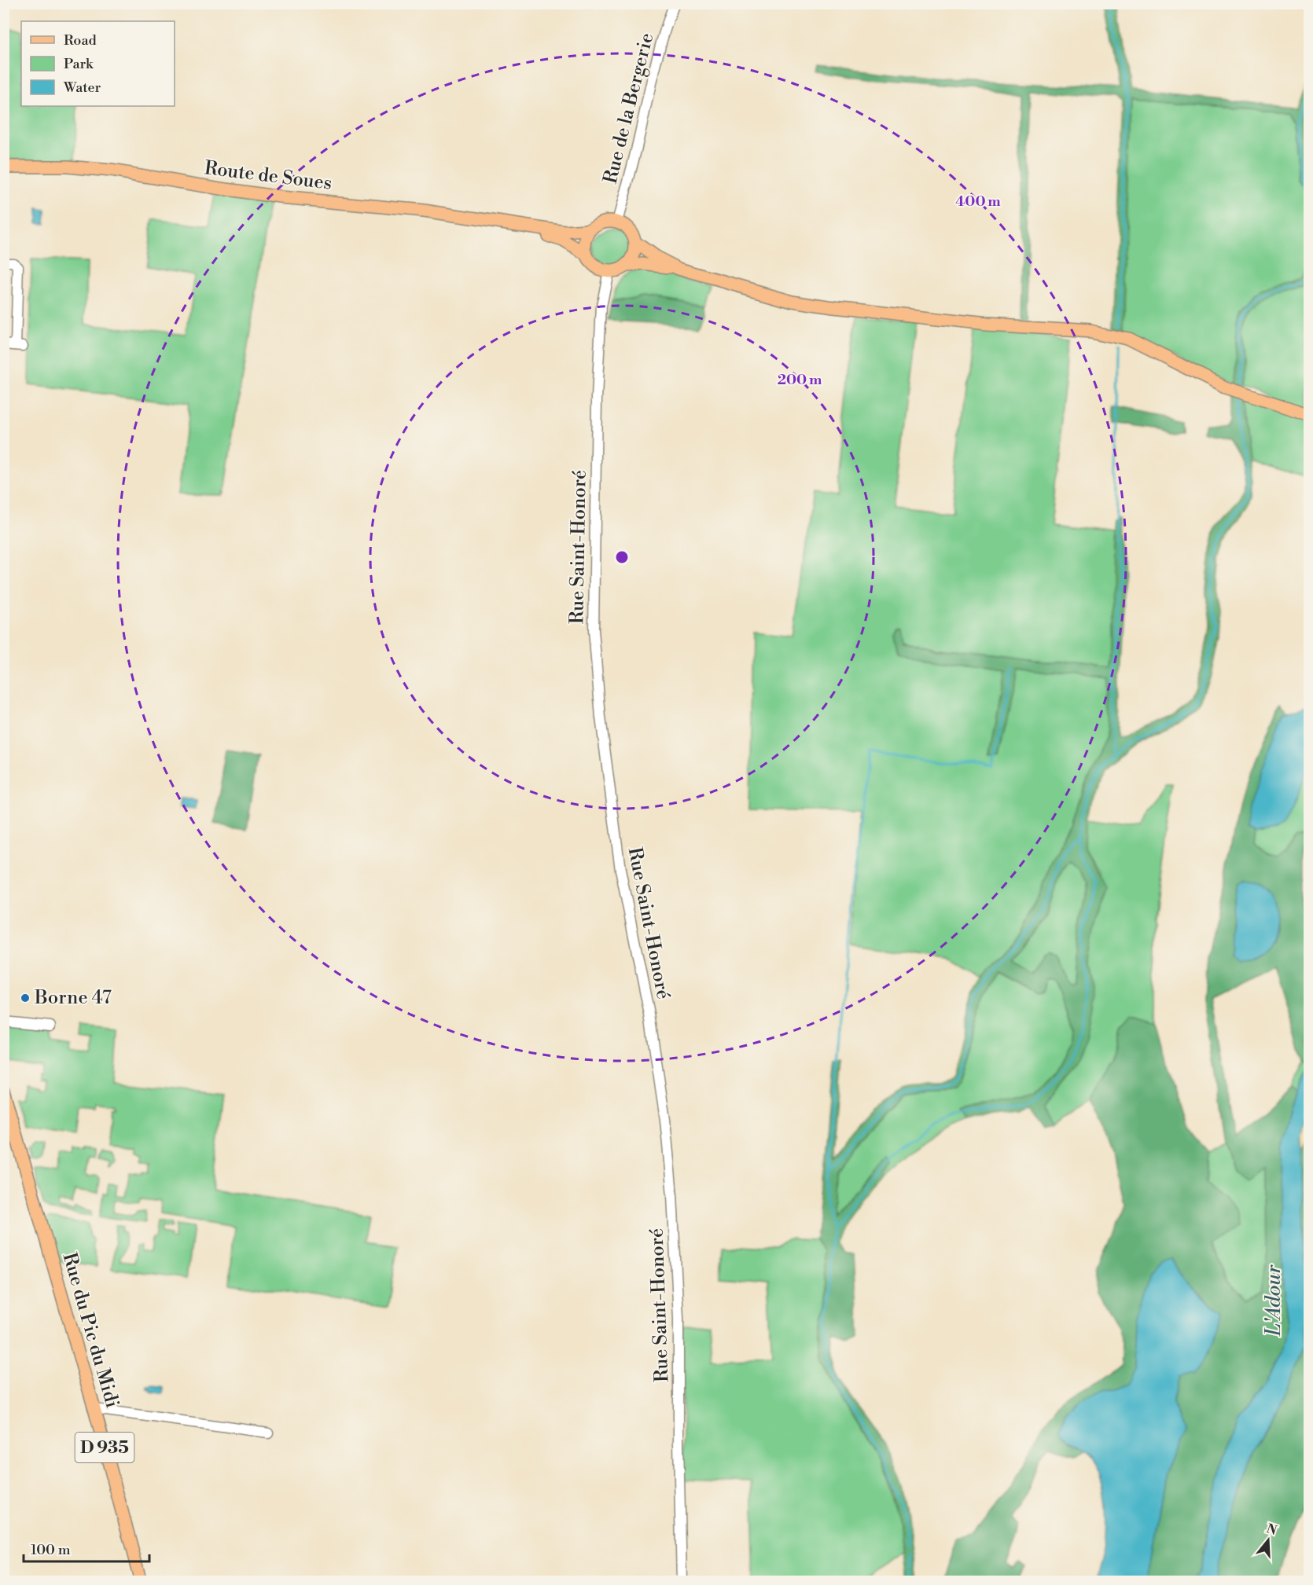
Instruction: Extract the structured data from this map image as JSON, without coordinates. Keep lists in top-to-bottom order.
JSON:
{
  "streets": {
    "main road": ["Route de Soues", "Rue du Pic du Midi", "D 935"],
    "street": ["Rue de la Bergerie", "Rue Saint-Honoré"]
  },
  "crossings": [
    ["Rue de la Bergerie", "Route de Soues"],
    ["Rue de la Bergerie", "Rue Saint-Honoré"],
    ["Route de Soues", "Rue Saint-Honoré"]
  ],
  "water": ["L'Adour"],
  "places": ["Borne 47"],
  "legend": ["Road", "Park", "Water"],
  "scale_bar": "100 m",
  "north": "top",
  "rings": ["400 m", "200 m"]
}
